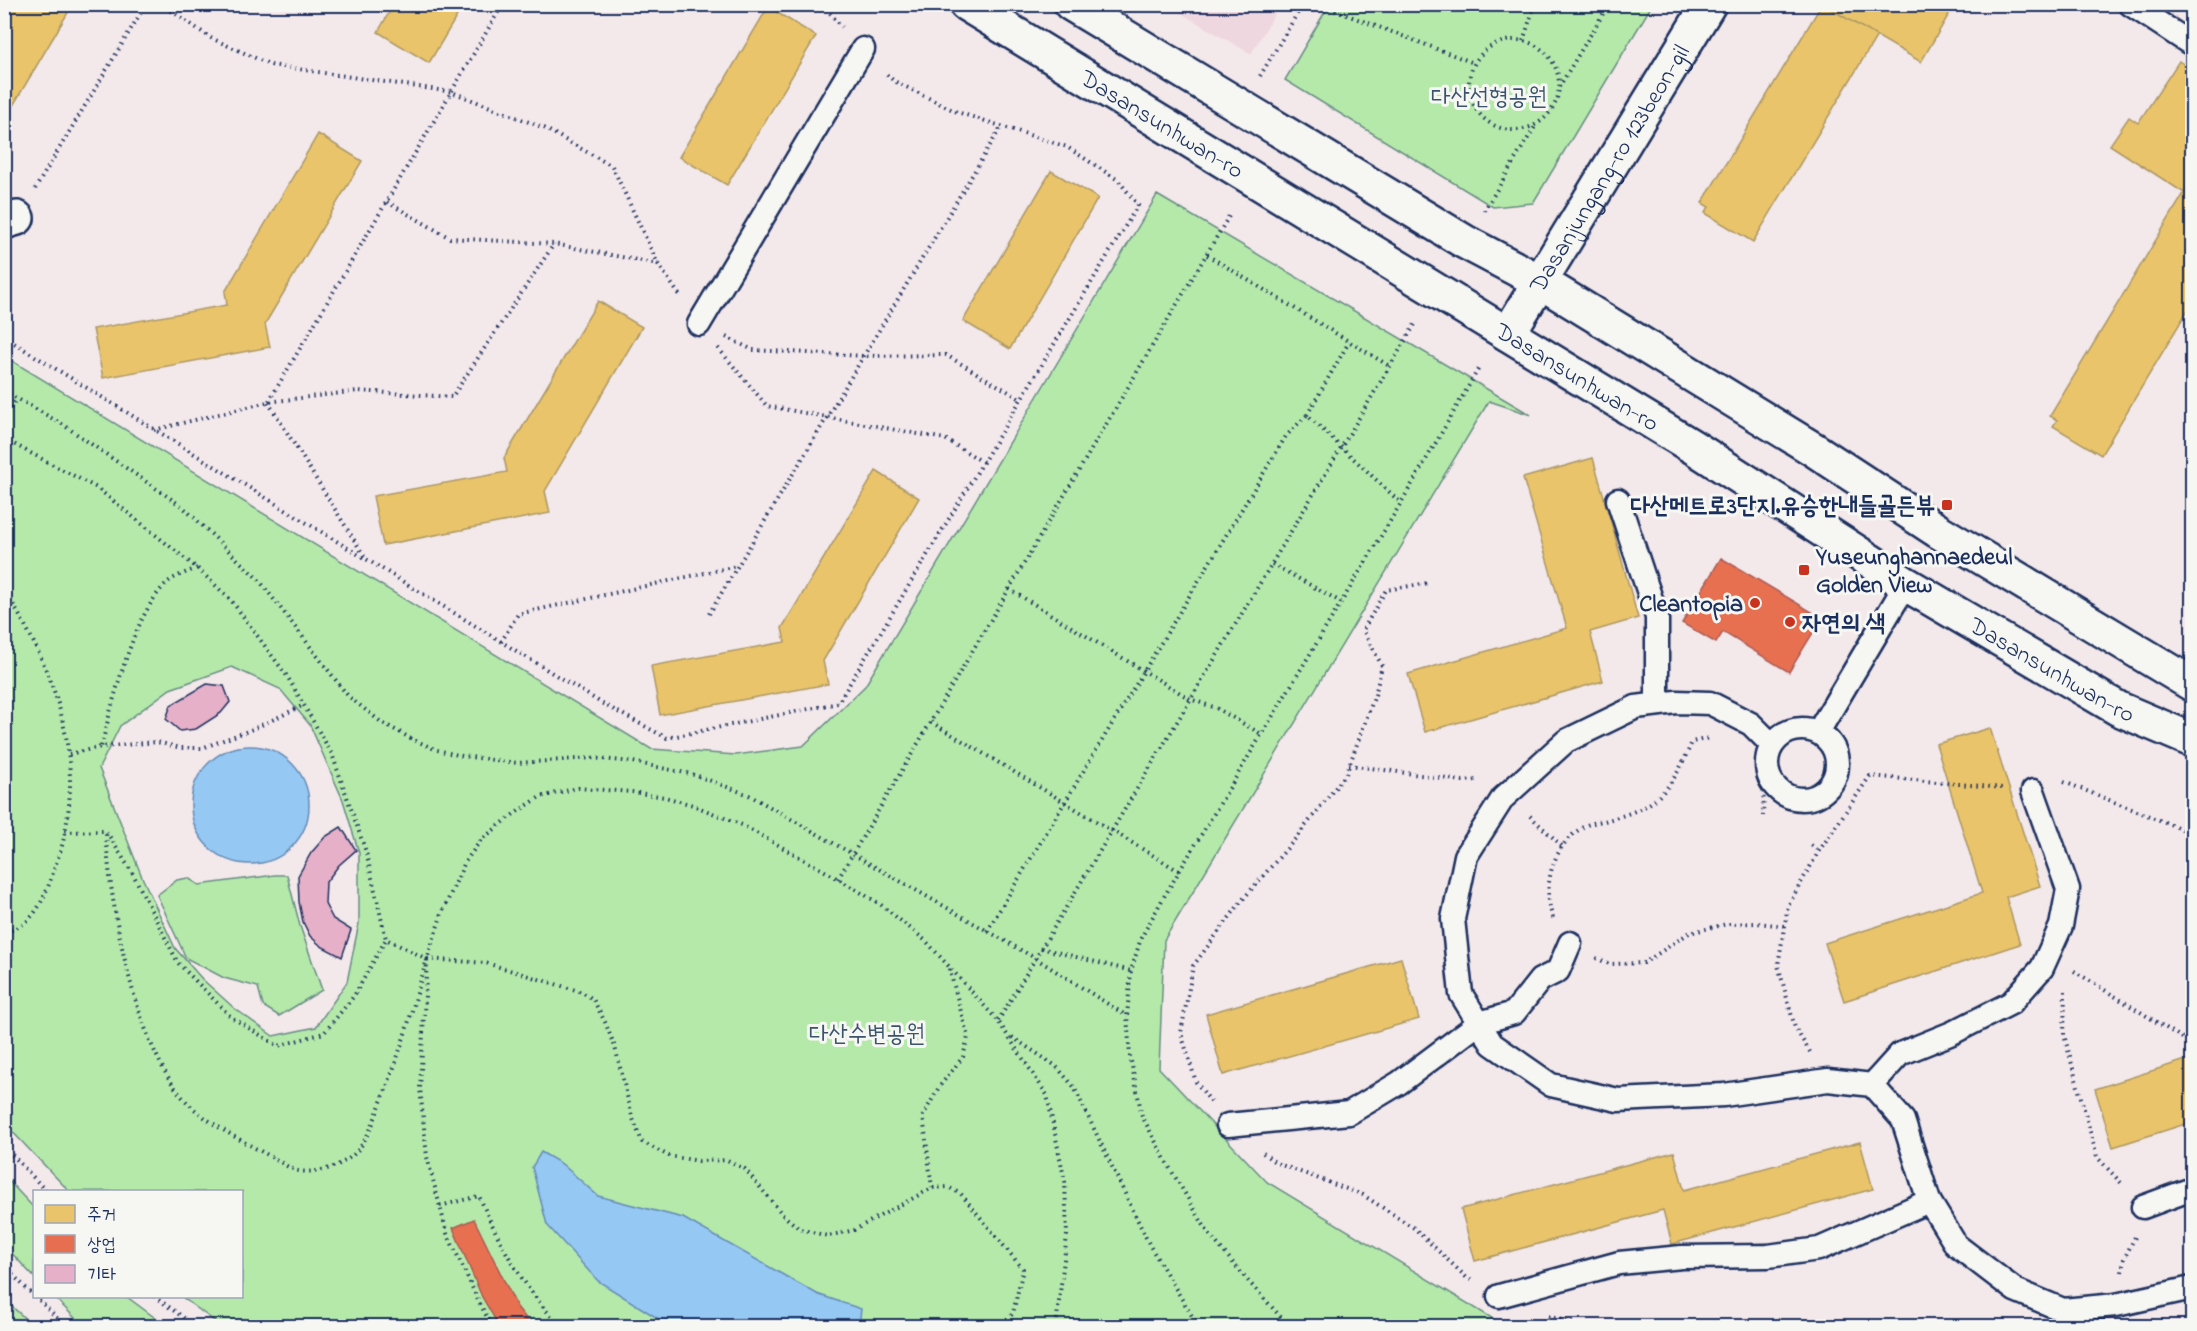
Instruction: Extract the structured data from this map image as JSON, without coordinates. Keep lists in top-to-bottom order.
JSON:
{
  "streets": {
    "street": ["Dasansunhwan-ro", "Dasanjungang-ro 123beon-gil"]
  },
  "crossings": [
    ["Dasansunhwan-ro", "Dasanjungang-ro 123beon-gil"]
  ],
  "parks": ["다산선형공원", "다산수변공원"],
  "places": {
    "transit": ["다산메트로3단지.유승한내들골든뷰", "Yuseunghannaedeul Golden View"],
    "other": ["Cleantopia", "자연의 색"]
  },
  "legend": ["주거", "상업", "기타"]
}
